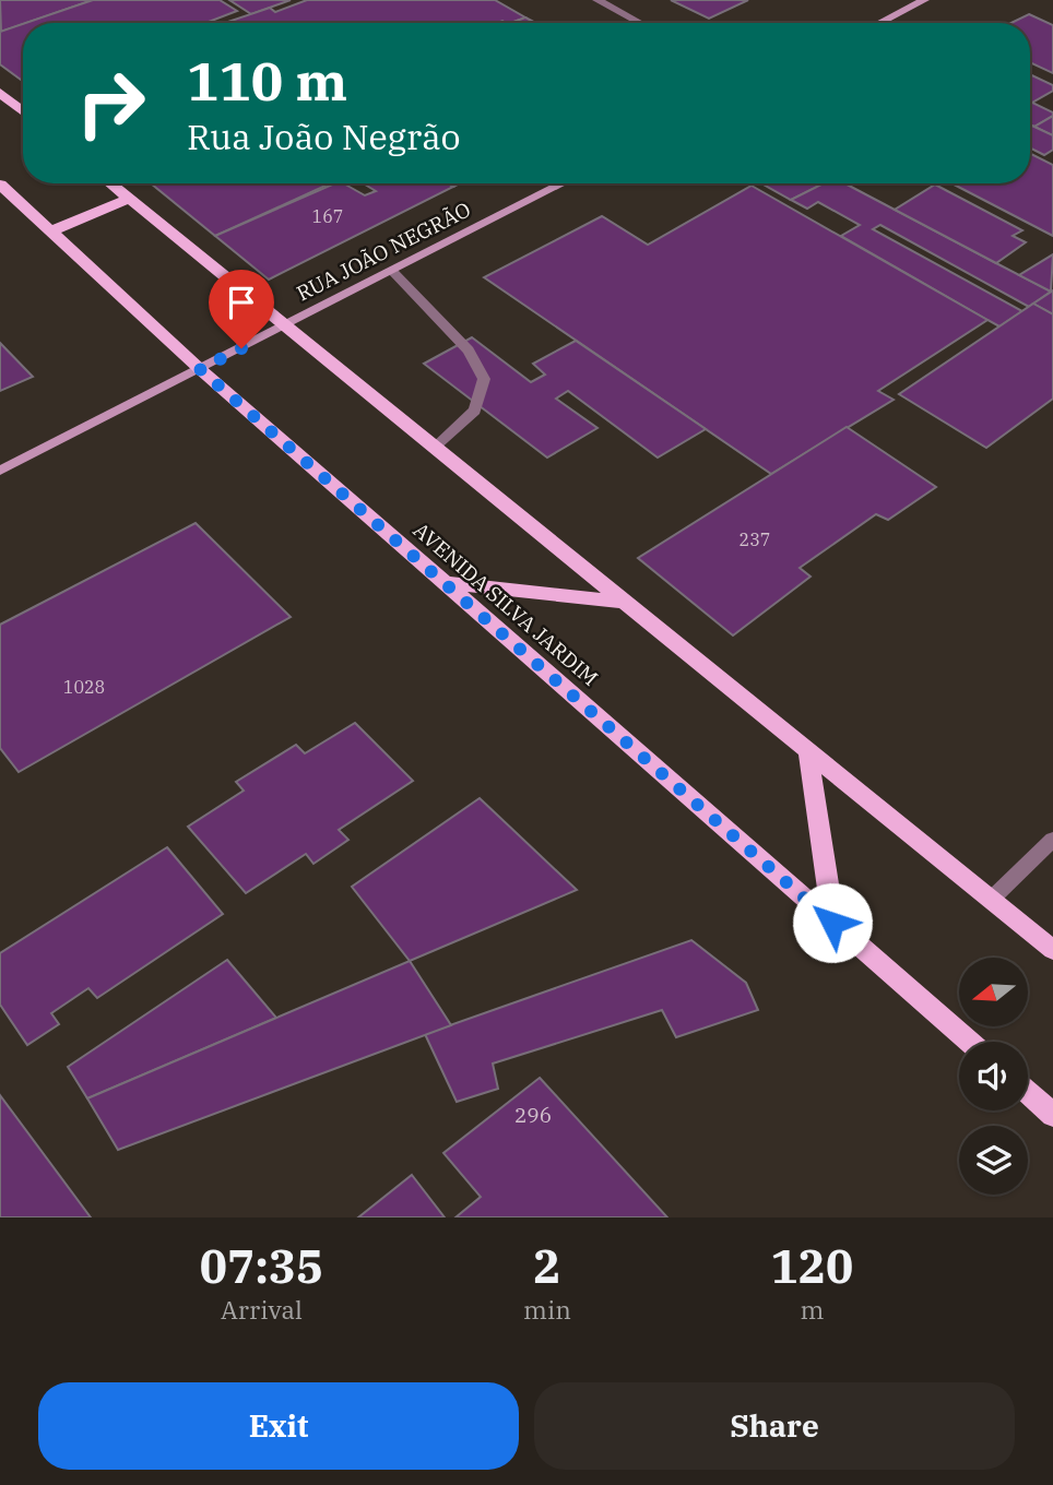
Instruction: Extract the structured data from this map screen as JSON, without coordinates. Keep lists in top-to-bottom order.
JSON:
{
  "streets": {
    "main road": ["RUA JOÃO NEGRÃO", "AVENIDA SILVA JARDIM"]
  },
  "crossings": [
    ["RUA JOÃO NEGRÃO", "AVENIDA SILVA JARDIM"]
  ],
  "house_numbers": [
    "167",
    "237",
    "1028",
    "296"
  ],
  "north": "left",
  "page": {
    "turn": ["110 m", "Rua João Negrão"],
    "eta": [
      "07:35",
      "Arrival",
      "2",
      "min",
      "120",
      "m"
    ],
    "buttons": ["Exit", "Share"]
  }
}
